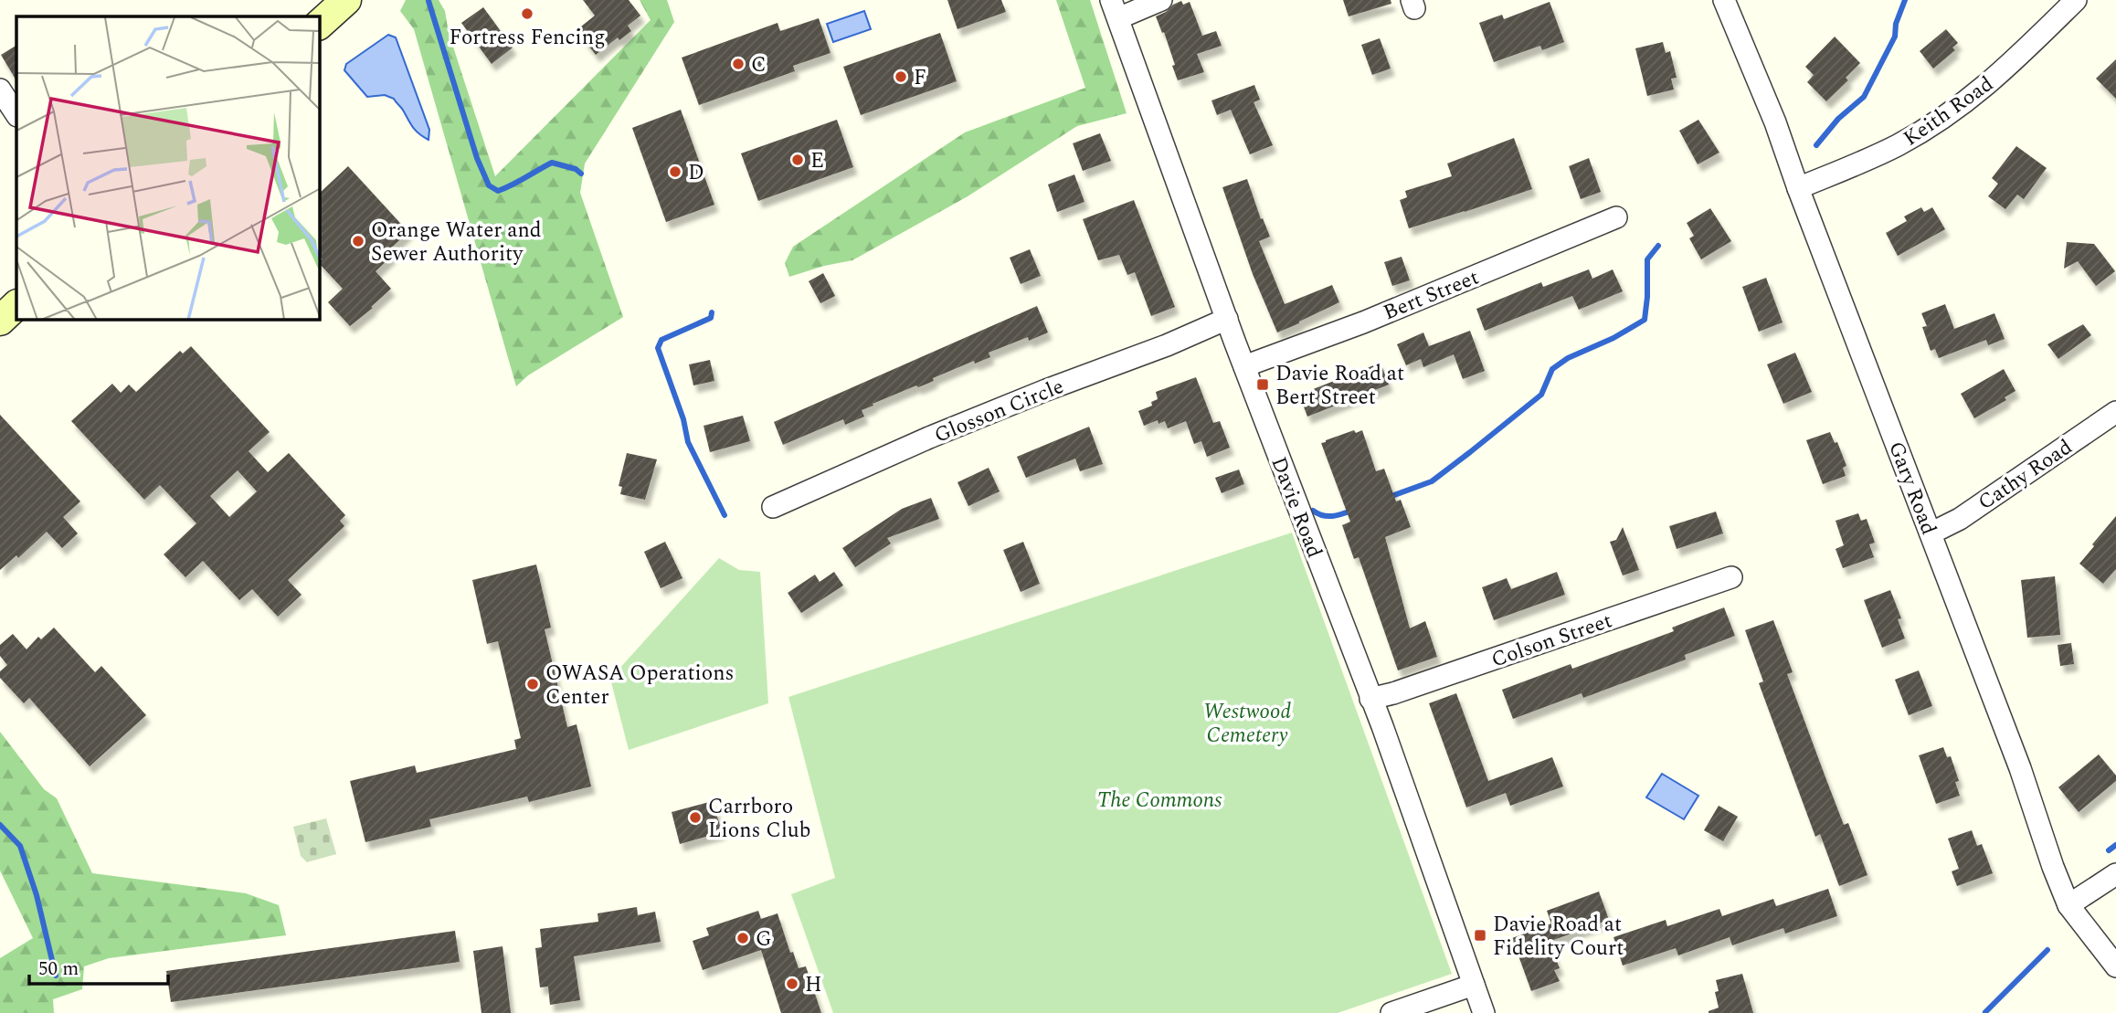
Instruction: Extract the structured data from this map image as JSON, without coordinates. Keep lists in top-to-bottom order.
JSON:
{
  "streets": {
    "street": [
      "Keith Road",
      "Bert Street",
      "Glosson Circle",
      "Cathy Road",
      "Gary Road",
      "Davie Road",
      "Colson Street"
    ]
  },
  "crossings": [
    ["Keith Road", "Gary Road"],
    ["Bert Street", "Davie Road"],
    ["Glosson Circle", "Davie Road"],
    ["Cathy Road", "Gary Road"],
    ["Davie Road", "Colson Street"]
  ],
  "parks": ["Westwood Cemetery", "The Commons"],
  "places": {
    "other": [
      "Fortress Fencing",
      "C",
      "F",
      "E",
      "D",
      "Orange Water and Sewer Authority",
      "OWASA Operations Center",
      "Carrboro Lions Club",
      "G",
      "H"
    ],
    "transit": ["Davie Road at Bert Street", "Davie Road at Fidelity Court"]
  },
  "scale_bar": "50 m"
}
